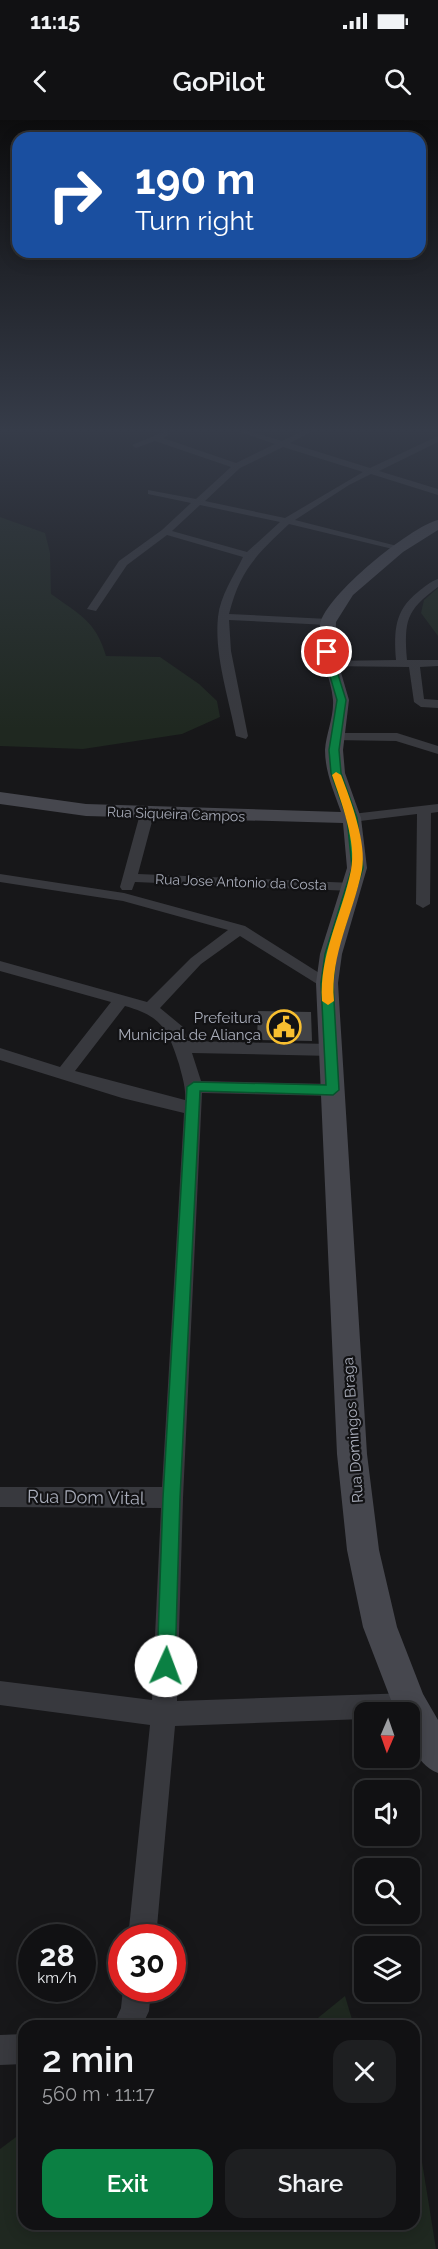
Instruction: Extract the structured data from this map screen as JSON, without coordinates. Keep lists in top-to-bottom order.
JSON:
{
  "streets": {
    "main road": ["Rua Siqueira Campos", "Rua Domingos Braga"],
    "street": ["Rua Jose Antonio da Costa", "Rua Dom Vital"]
  },
  "crossings": [
    ["Rua Siqueira Campos", "Rua Domingos Braga"],
    ["Rua Jose Antonio da Costa", "Rua Domingos Braga"]
  ],
  "places": {
    "public building": ["Prefeitura Municipal de Aliança"]
  },
  "north": "bottom",
  "page": {
    "status": "11:15",
    "header": "GoPilot",
    "turn": ["190 m", "Turn right"],
    "speed": "28 km/h",
    "limit": "30",
    "heading": ["2 min", "560 m · 11:17"],
    "buttons": ["Exit", "Share"]
  }
}
